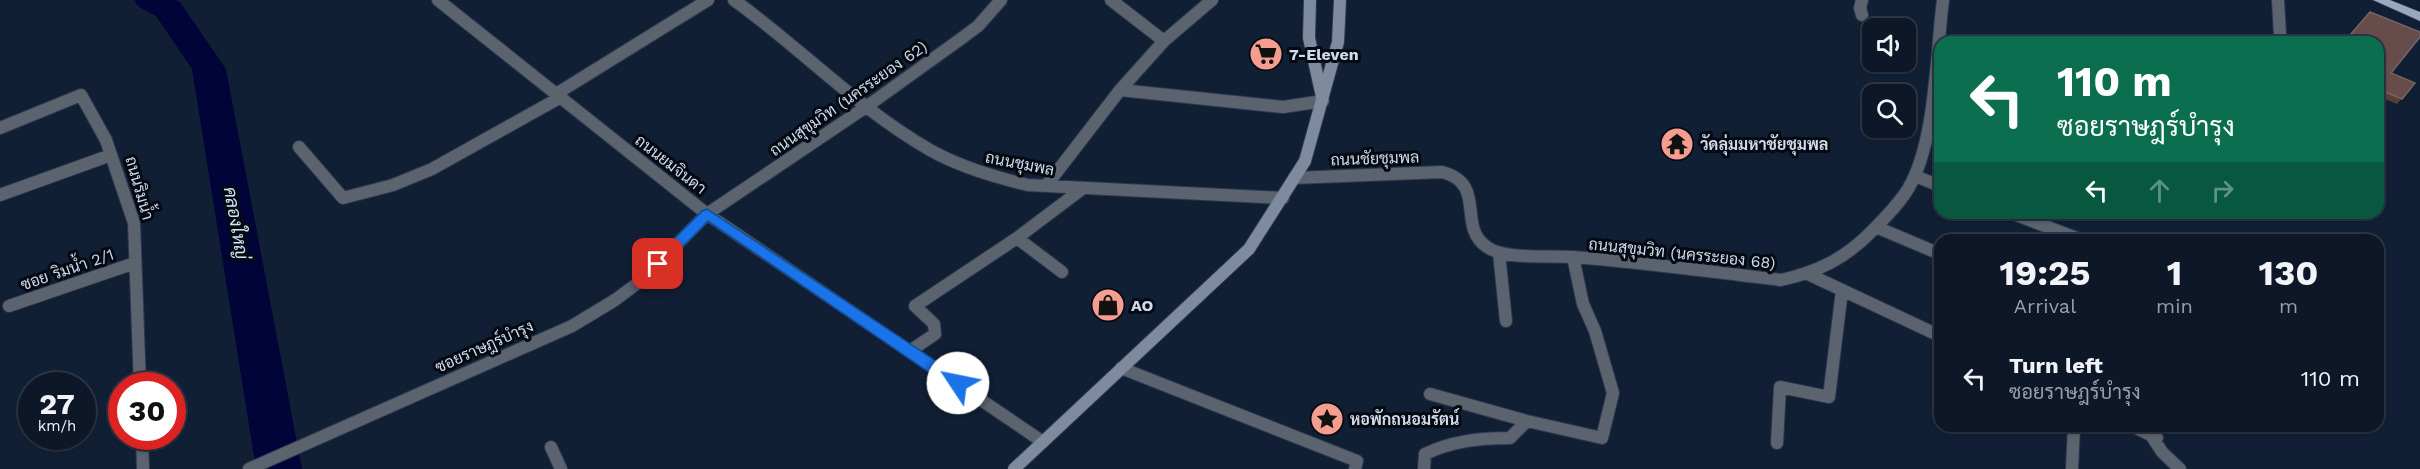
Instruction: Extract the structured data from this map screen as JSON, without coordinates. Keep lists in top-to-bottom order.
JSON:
{
  "streets": {
    "street": [
      "ถนนสุขุมวิท (นครระยอง 62)",
      "ถนนชัยชุมพล",
      "ถนนชุมพล",
      "ถนนยมจินดา",
      "ถนนริมน้ำ",
      "ถนนสุขุมวิท (นครระยอง 68)",
      "ซอย ริมน้ำ 2/1",
      "ซอยราษฎร์บำรุง"
    ]
  },
  "crossings": [
    ["ถนนสุขุมวิท (นครระยอง 62)", "ถนนชุมพล"],
    ["ถนนสุขุมวิท (นครระยอง 62)", "ถนนยมจินดา"],
    ["ถนนสุขุมวิท (นครระยอง 62)", "ซอยราษฎร์บำรุง"],
    ["ถนนชัยชุมพล", "ถนนสุขุมวิท (นครระยอง 68)"],
    ["ถนนยมจินดา", "ซอยราษฎร์บำรุง"],
    ["ถนนริมน้ำ", "ซอย ริมน้ำ 2/1"]
  ],
  "water": ["คลองใหญ่"],
  "places": {
    "supermarket": ["7-Eleven"],
    "temple": ["วัดลุ่มมหาชัยชุมพล"],
    "shop": ["AO"],
    "place": ["หอพักถนอมรัตน์"]
  },
  "page": {
    "turn": ["110 m", "ซอยราษฎร์บำรุง"],
    "eta": [
      "19:25",
      "Arrival",
      "1",
      "min",
      "130",
      "m"
    ],
    "list": [
      {
        "name": "Turn left",
        "note": "ซอยราษฎร์บำรุง",
        "value": "110 m"
      }
    ],
    "speed": "27 km/h",
    "limit": "30"
  }
}
